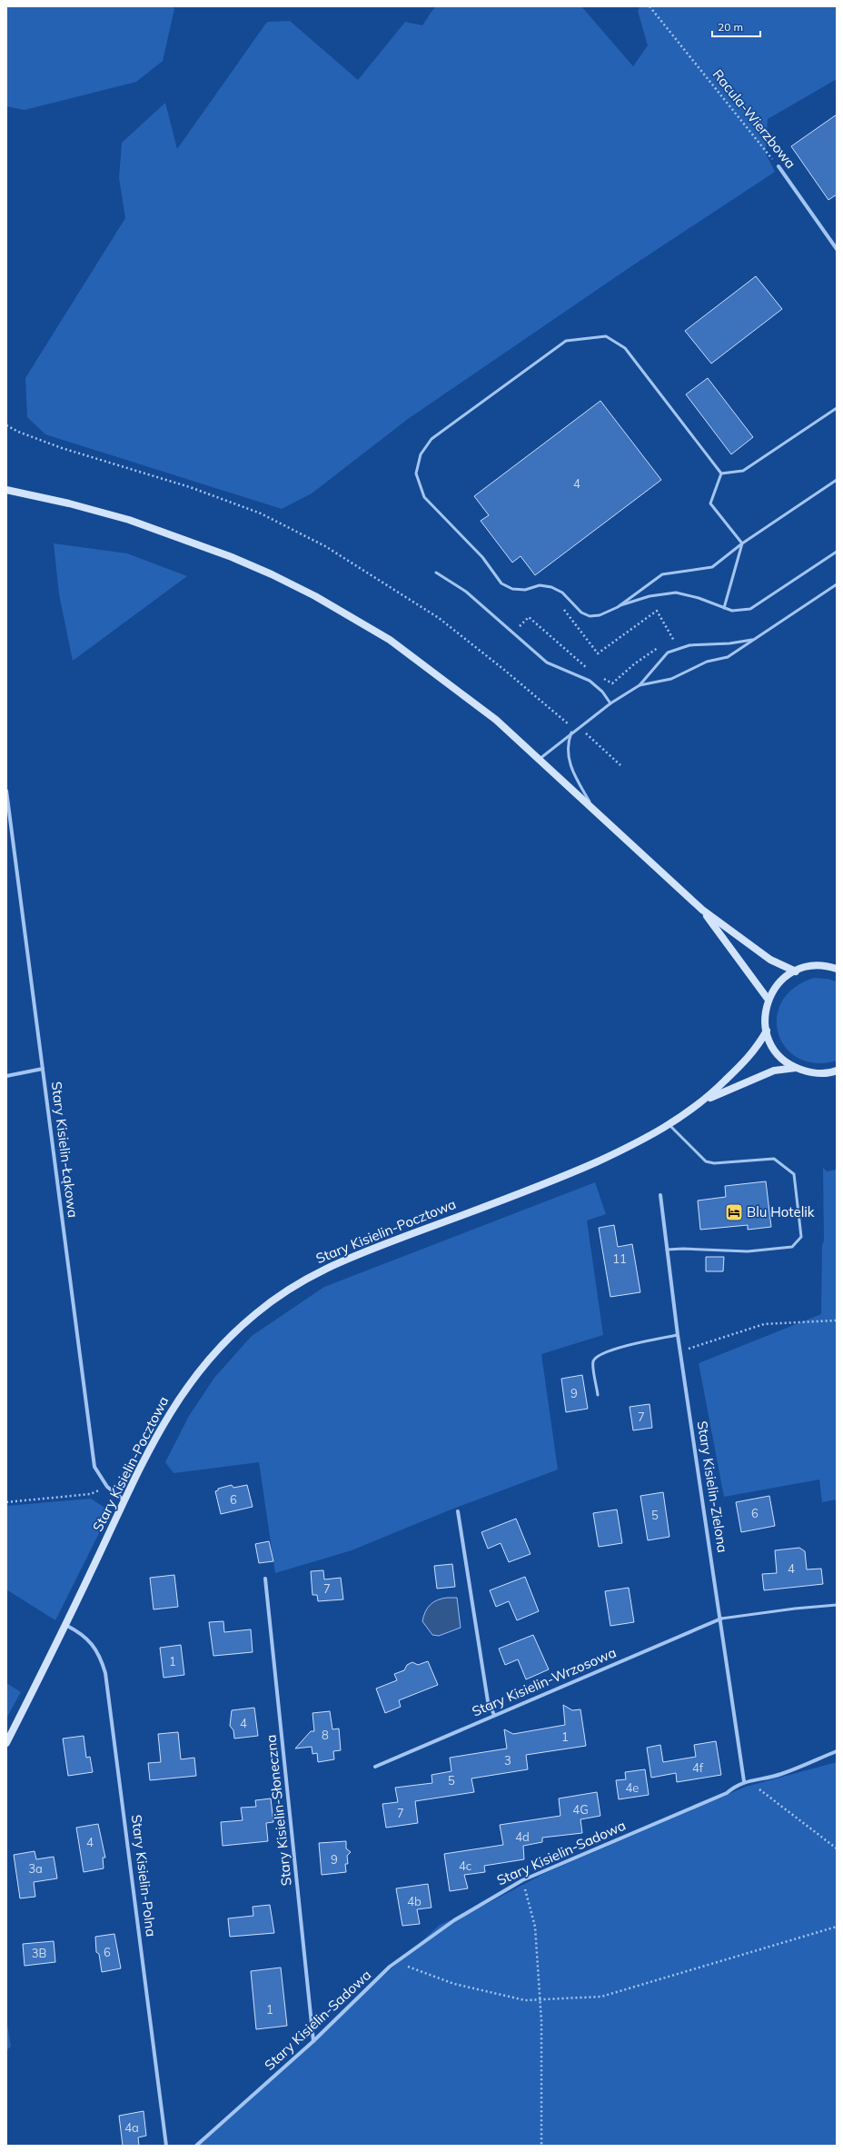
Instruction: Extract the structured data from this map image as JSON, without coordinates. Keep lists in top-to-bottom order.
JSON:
{
  "streets": {
    "main road": ["Stary Kisielin-Pocztowa"],
    "street": [
      "Racula-Wierzbowa",
      "Stary Kisielin-Łąkowa",
      "Stary Kisielin-Zielona",
      "Stary Kisielin-Wrzosowa",
      "Stary Kisielin-Słoneczna",
      "Stary Kisielin-Sadowa",
      "Stary Kisielin-Polna"
    ]
  },
  "crossings": [
    ["Stary Kisielin-Łąkowa", "Stary Kisielin-Pocztowa"],
    ["Stary Kisielin-Pocztowa", "Stary Kisielin-Polna"],
    ["Stary Kisielin-Zielona", "Stary Kisielin-Wrzosowa"],
    ["Stary Kisielin-Zielona", "Stary Kisielin-Sadowa"],
    ["Stary Kisielin-Słoneczna", "Stary Kisielin-Sadowa"]
  ],
  "places": {
    "hotel": ["Blu Hotelik"]
  },
  "house_numbers": [
    "4",
    "11",
    "9",
    "7",
    "6",
    "6",
    "5",
    "4",
    "7",
    "1",
    "4",
    "8",
    "1",
    "3",
    "4f",
    "5",
    "4e",
    "4G",
    "7",
    "4d",
    "4",
    "9",
    "4c",
    "3a",
    "4b",
    "6",
    "3B",
    "1",
    "4a"
  ],
  "scale_bar": "20 m"
}
